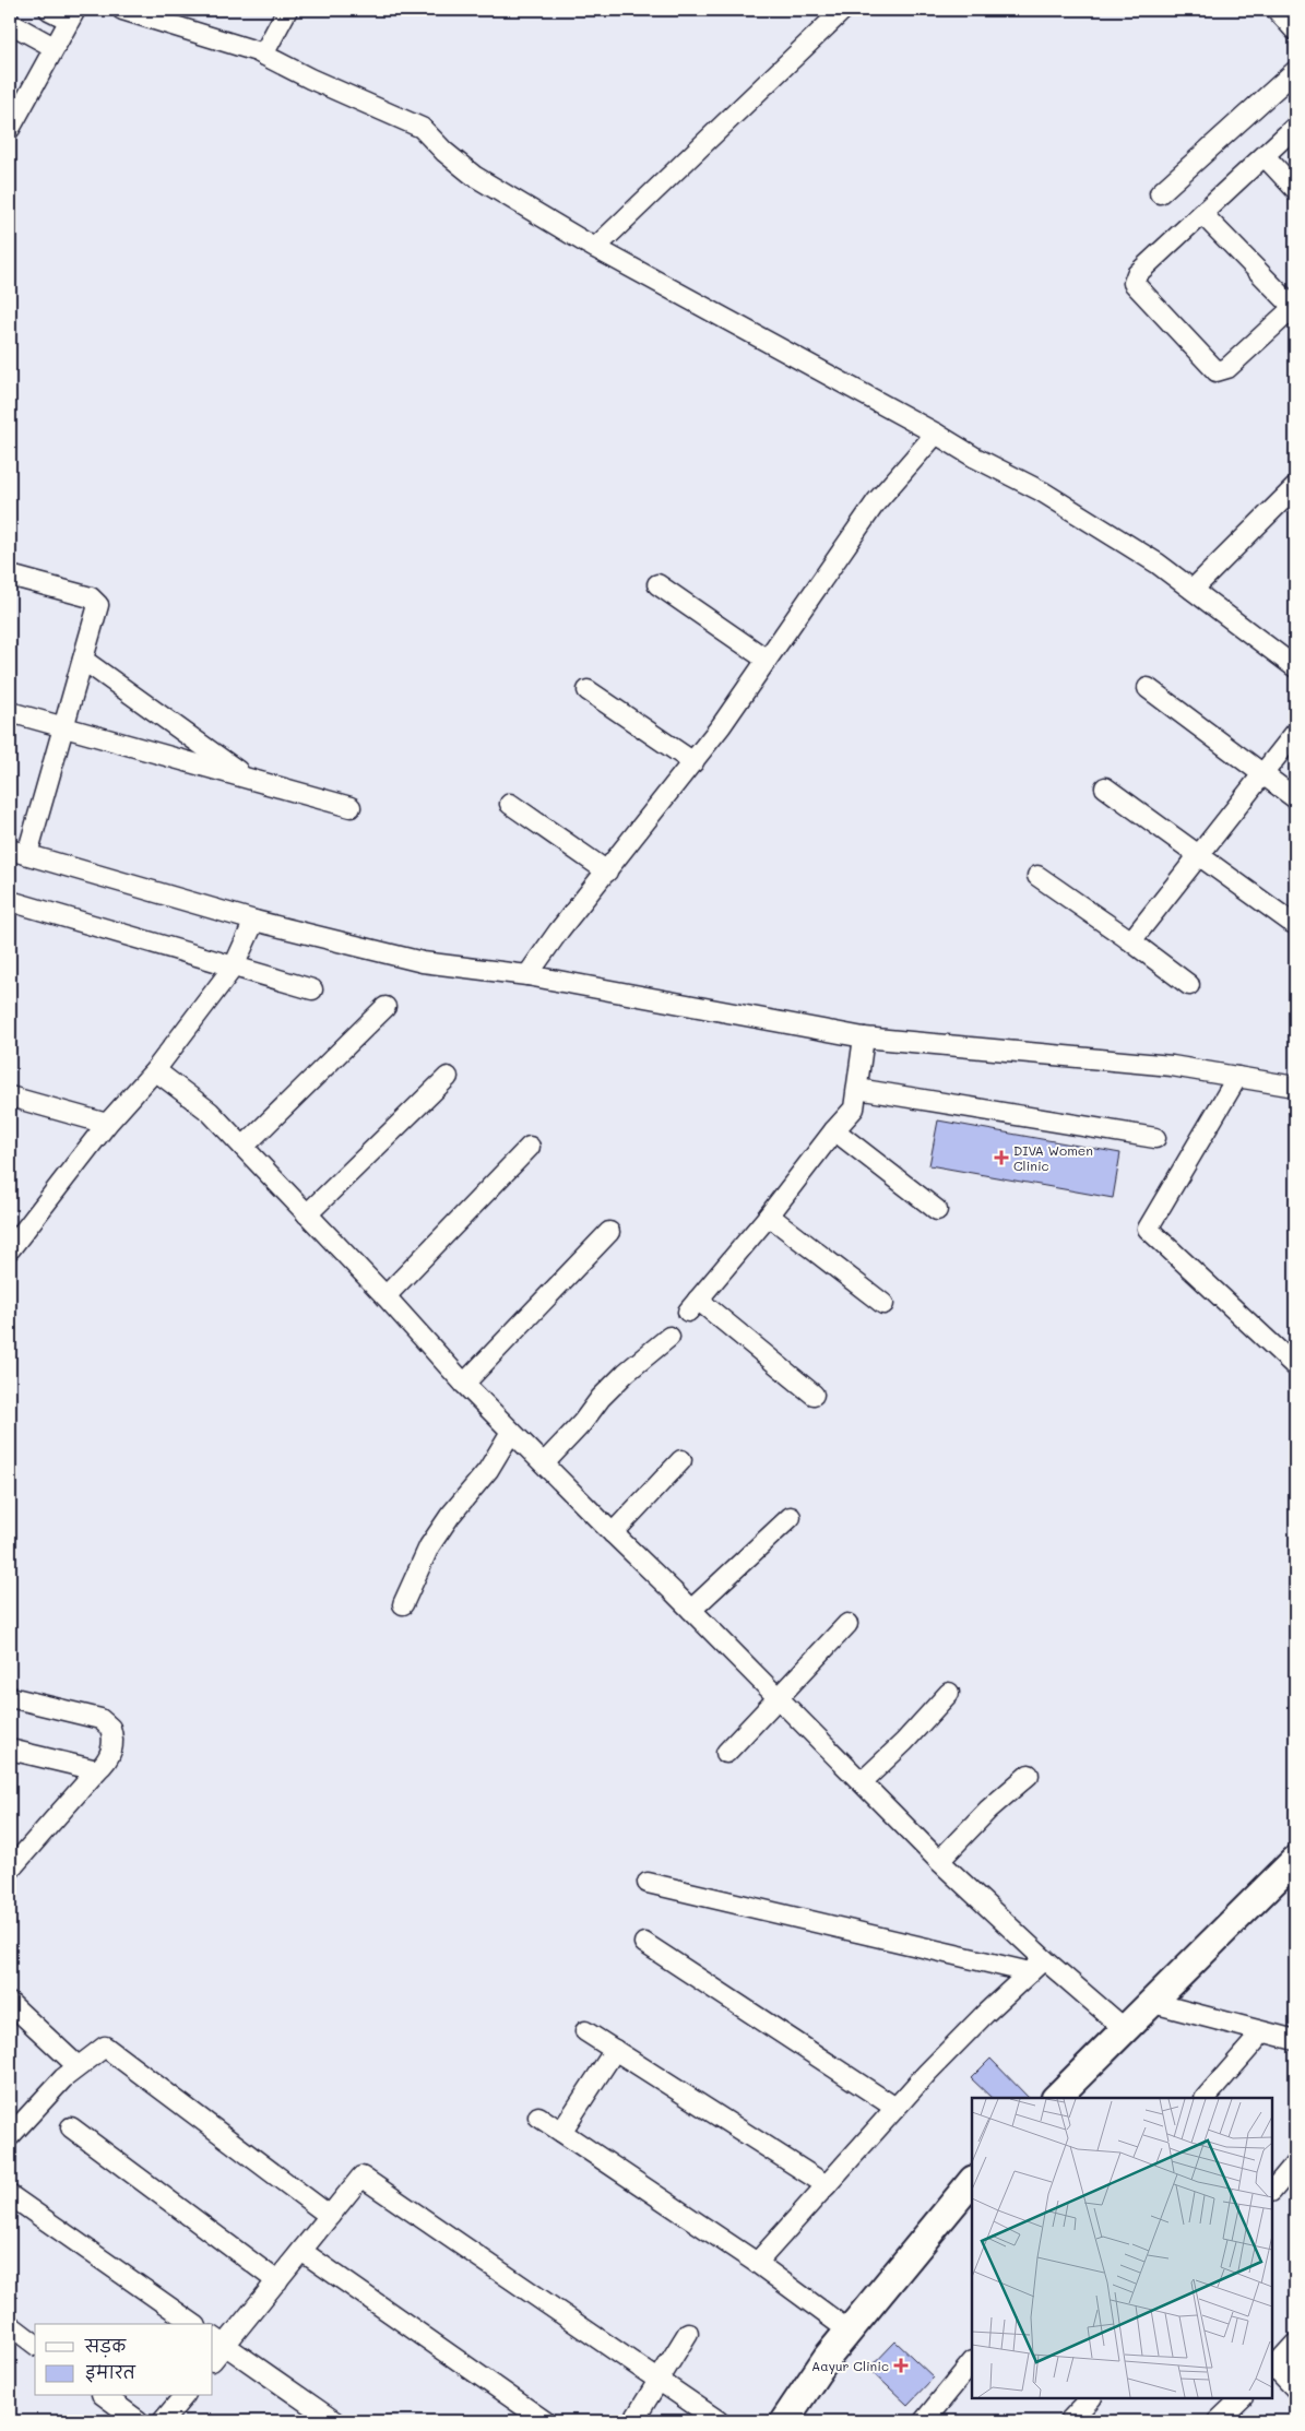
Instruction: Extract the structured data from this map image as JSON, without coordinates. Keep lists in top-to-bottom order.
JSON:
{
  "places": {
    "health": ["DIVA Women Clinic", "Aayur Clinic"]
  },
  "legend": ["सड़क", "इमारत"]
}
